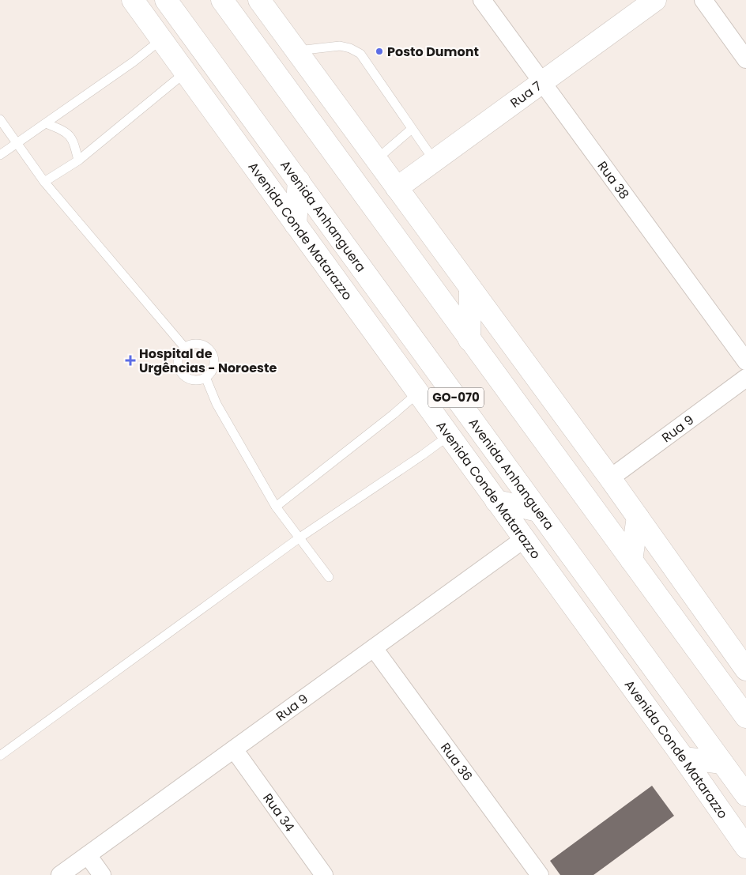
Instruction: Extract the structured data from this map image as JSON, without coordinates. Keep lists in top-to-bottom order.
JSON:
{
  "streets": {
    "main road": [
      "Rua 7",
      "Avenida Anhanguera",
      "Avenida Conde Matarazzo",
      "GO-070"
    ],
    "street": [
      "Rua 38",
      "Rua 9",
      "Rua 36",
      "Rua 34"
    ]
  },
  "crossings": [
    ["Rua 7", "Rua 38"],
    ["Avenida Conde Matarazzo", "Rua 9"],
    ["Rua 9", "Rua 36"],
    ["Rua 9", "Rua 34"]
  ],
  "places": {
    "other": ["Posto Dumont"],
    "health": ["Hospital de Urgências - Noroeste"]
  }
}
